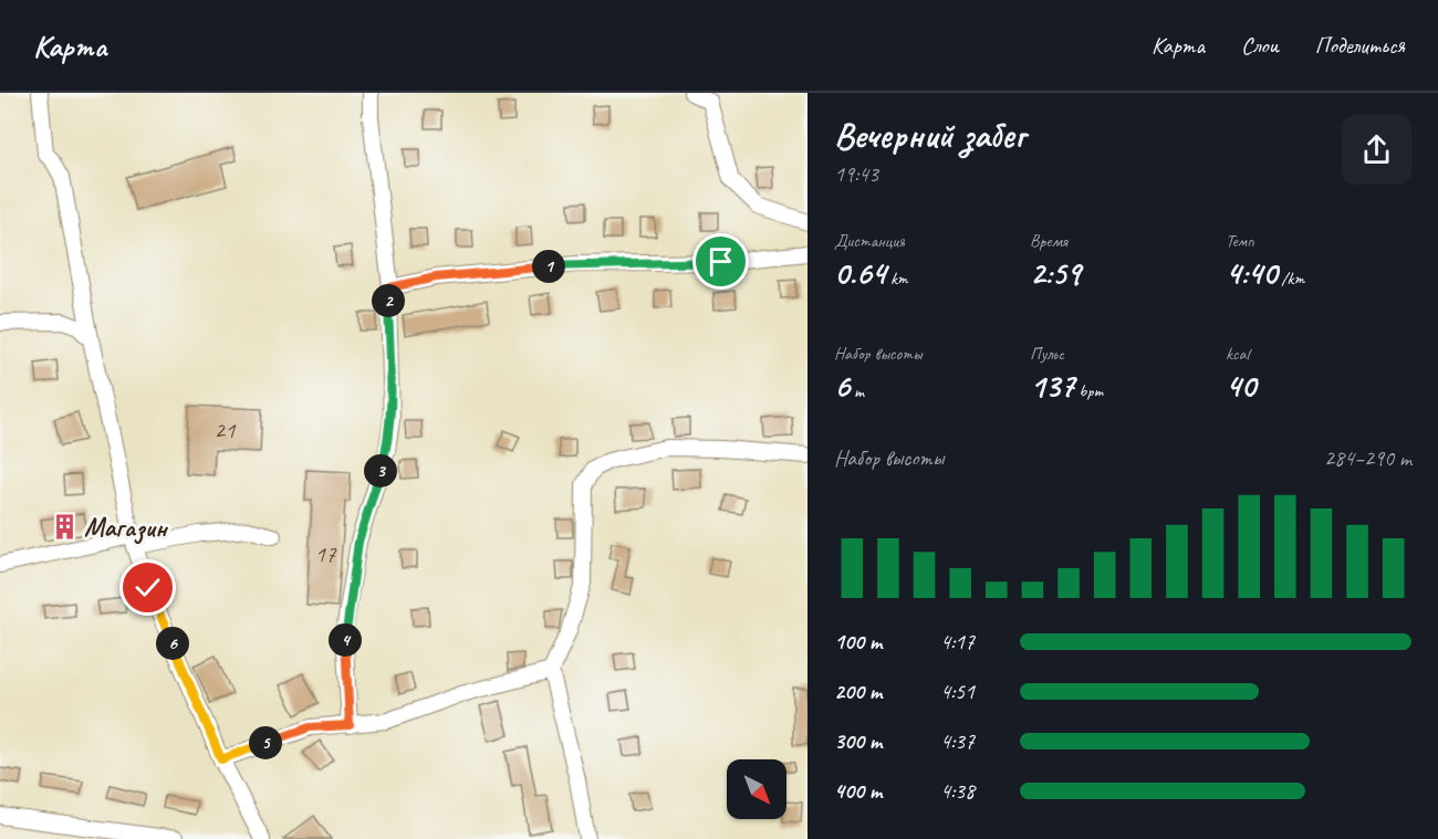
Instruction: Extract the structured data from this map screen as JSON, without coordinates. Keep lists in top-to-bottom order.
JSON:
{
  "places": {
    "building": ["Магазин"]
  },
  "house_numbers": ["21", "17"],
  "north": "bottom right",
  "page": {
    "header": "Карта",
    "nav": ["Карта", "Слои", "Поделиться"],
    "heading": ["Вечерний забег", "19:43"],
    "stats": [
      ["Дистанция", "0.64 km"],
      ["Время", "2:59"],
      ["Темп", "4:40 /km"],
      ["Набор высоты", "6 m"],
      ["Пульс", "137 bpm"],
      ["kcal", "40"]
    ],
    "pins": [
      "1",
      "2",
      "3",
      "4",
      "6",
      "5"
    ],
    "chart": ["Набор высоты", "284–290 m"],
    "list": [
      {
        "name": "100 m",
        "note": "4:17"
      },
      {
        "name": "200 m",
        "note": "4:51"
      },
      {
        "name": "300 m",
        "note": "4:37"
      },
      {
        "name": "400 m",
        "note": "4:38"
      }
    ]
  }
}
